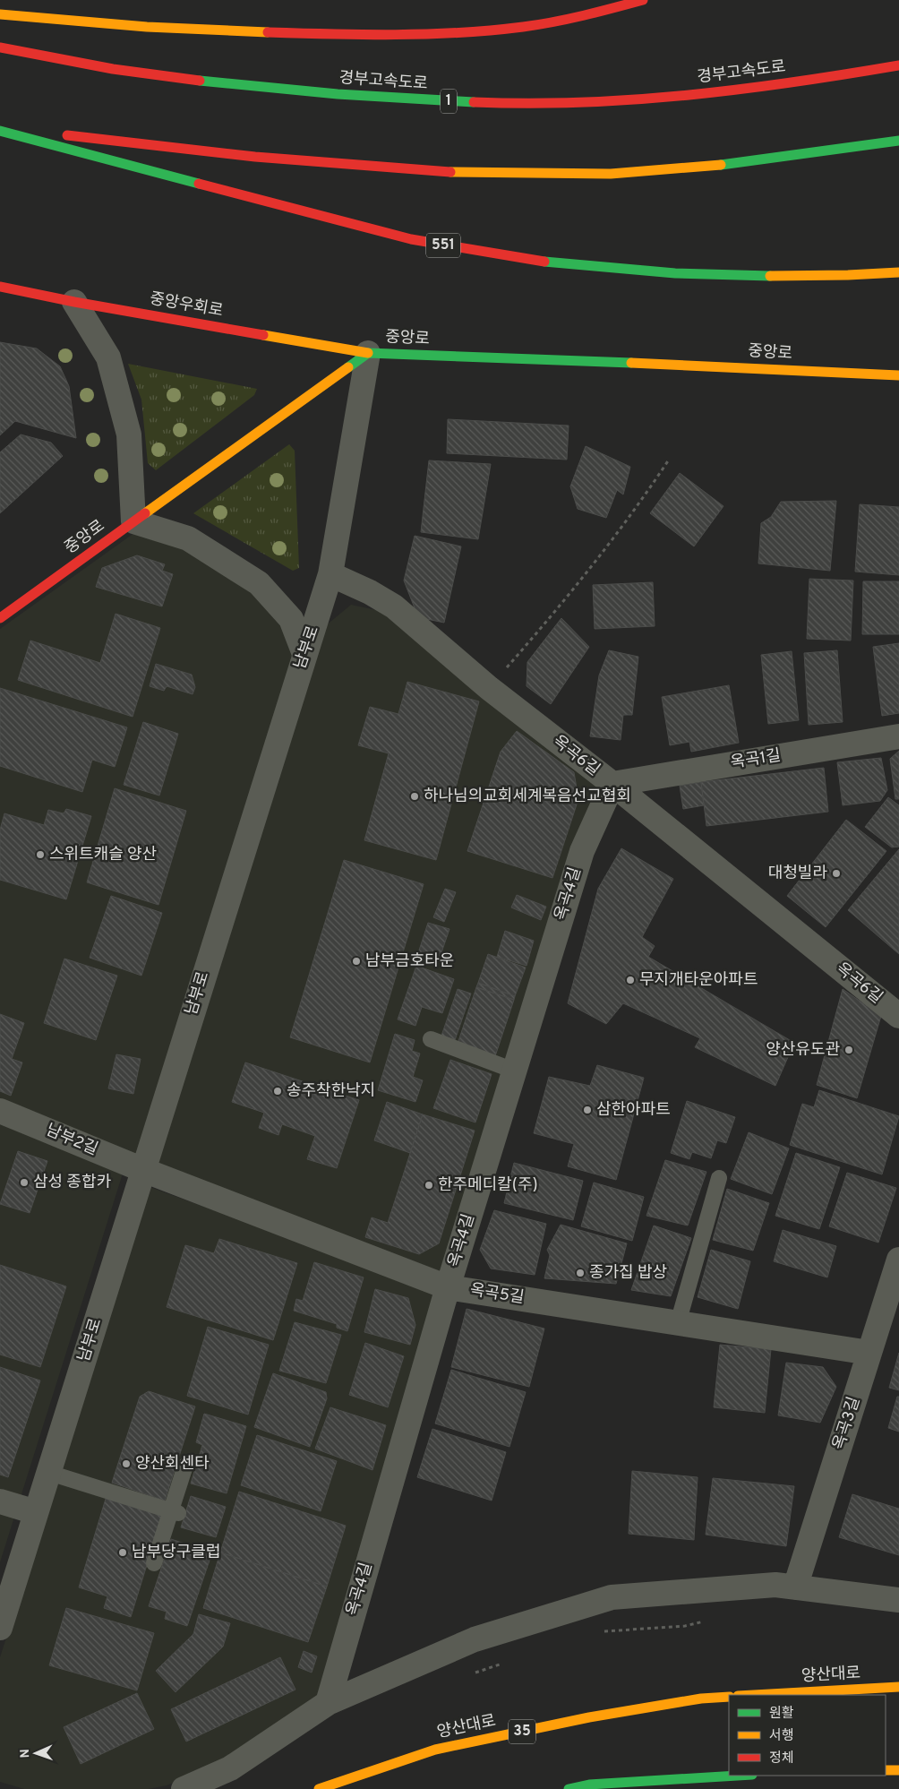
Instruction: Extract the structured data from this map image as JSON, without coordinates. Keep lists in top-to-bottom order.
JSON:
{
  "streets": {
    "main road": [
      "경부고속도로",
      "1",
      "551",
      "중앙우회로",
      "중앙로",
      "양산대로",
      "35"
    ],
    "street": [
      "남부로",
      "옥곡6길",
      "옥곡1길",
      "옥곡4길",
      "남부2길",
      "옥곡5길",
      "옥곡3길"
    ]
  },
  "crossings": [
    ["중앙우회로", "중앙로"],
    ["중앙우회로", "남부로"],
    ["중앙로", "남부로"],
    ["남부로", "옥곡6길"],
    ["남부로", "남부2길"],
    ["남부로", "옥곡5길"],
    ["옥곡6길", "옥곡1길"],
    ["옥곡6길", "옥곡4길"],
    ["옥곡1길", "옥곡4길"],
    ["옥곡4길", "옥곡5길"],
    ["남부2길", "옥곡5길"],
    ["옥곡5길", "옥곡3길"]
  ],
  "places": [
    "하나님의교회세계복음선교협회",
    "스위트캐슬 양산",
    "대청빌라",
    "남부금호타운",
    "무지개타운아파트",
    "양산유도관",
    "송주착한낙지",
    "삼한아파트",
    "삼성 종합카",
    "한주메디칼(주)",
    "종가집 밥상",
    "양산회센타",
    "남부당구클럽"
  ],
  "legend": ["원활", "서행", "정체"],
  "north": "left"
}
